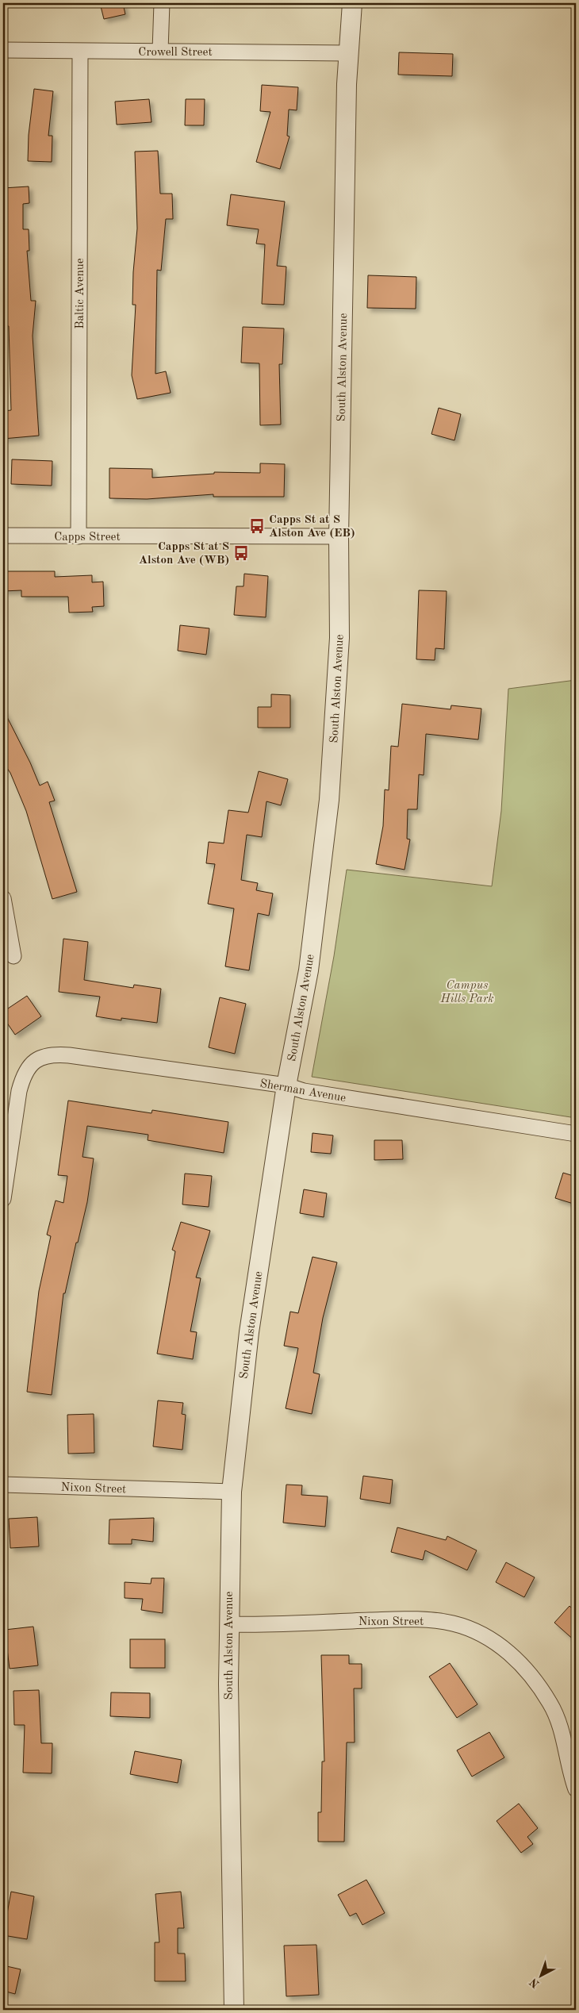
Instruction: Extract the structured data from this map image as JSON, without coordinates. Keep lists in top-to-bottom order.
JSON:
{
  "streets": {
    "street": [
      "Crowell Street",
      "Baltic Avenue",
      "South Alston Avenue",
      "Capps Street",
      "Sherman Avenue",
      "Nixon Street"
    ]
  },
  "crossings": [
    ["Crowell Street", "Baltic Avenue"],
    ["Crowell Street", "South Alston Avenue"],
    ["Baltic Avenue", "Capps Street"],
    ["South Alston Avenue", "Capps Street"],
    ["South Alston Avenue", "Sherman Avenue"],
    ["South Alston Avenue", "Nixon Street"]
  ],
  "parks": ["Campus Hills Park"],
  "places": {
    "bus stop": ["Capps St at S Alston Ave (EB)", "Capps St at S Alston Ave (WB)"]
  },
  "north": "bottom left"
}
